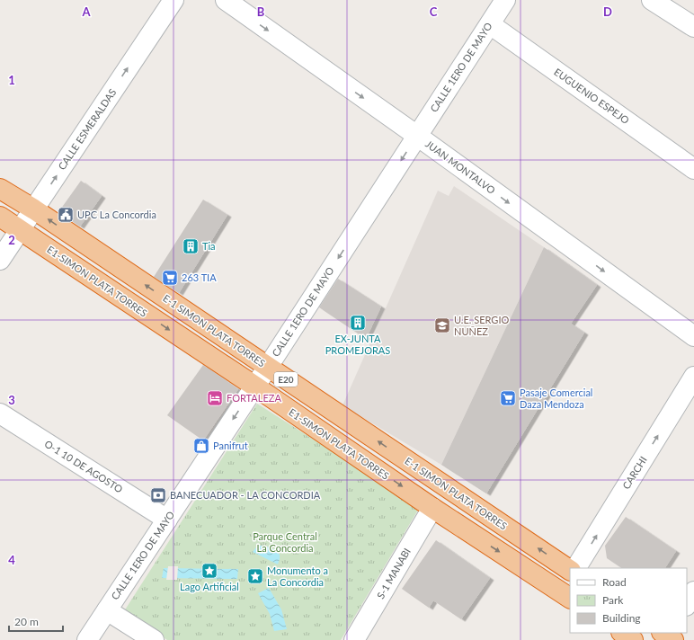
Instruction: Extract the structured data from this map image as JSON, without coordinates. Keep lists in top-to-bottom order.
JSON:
{
  "streets": {
    "highway": ["E1-SIMON PLATA TORRES", "E-1 SIMON PLATA TORRES", "E20"],
    "street": [
      "CALLE 1ERO DE MAYO",
      "EUGUENIO ESPEJO",
      "CALLE ESMERALDAS",
      "JUAN MONTALVO",
      "O-1 10 DE AGOSTO",
      "CARCHI",
      "S-1 MANABI"
    ]
  },
  "crossings": [
    ["CALLE 1ERO DE MAYO", "EUGUENIO ESPEJO"],
    ["CALLE 1ERO DE MAYO", "JUAN MONTALVO"],
    ["CALLE 1ERO DE MAYO", "E1-SIMON PLATA TORRES"],
    ["CALLE 1ERO DE MAYO", "E-1 SIMON PLATA TORRES"],
    ["CALLE 1ERO DE MAYO", "O-1 10 DE AGOSTO"],
    ["CALLE ESMERALDAS", "E1-SIMON PLATA TORRES"],
    ["CALLE ESMERALDAS", "E-1 SIMON PLATA TORRES"],
    ["E1-SIMON PLATA TORRES", "S-1 MANABI"]
  ],
  "one_way": [
    "CALLE 1ERO DE MAYO",
    "CALLE ESMERALDAS",
    "JUAN MONTALVO",
    "E1-SIMON PLATA TORRES",
    "E-1 SIMON PLATA TORRES",
    "CARCHI"
  ],
  "parks": ["Parque Central La Concordia"],
  "places": {
    "public building": ["UPC La Concordia"],
    "building": ["Tia", "EX-JUNTA PROMEJORAS"],
    "supermarket": ["263 TIA", "Pasaje Comercial Daza Mendoza"],
    "school or university": ["U.E. SERGIO NUÑEZ"],
    "hotel": ["FORTALEZA"],
    "shop": ["Panifrut"],
    "bank": ["BANECUADOR - LA CONCORDIA"],
    "place": ["Lago Artificial", "Monumento a La Concordia"]
  },
  "legend": ["Road", "Park", "Building"],
  "scale_bar": "20 m",
  "grid": {
    "columns": [
      "A",
      "B",
      "C",
      "D"
    ],
    "rows": [
      "1",
      "2",
      "3",
      "4"
    ]
  }
}
